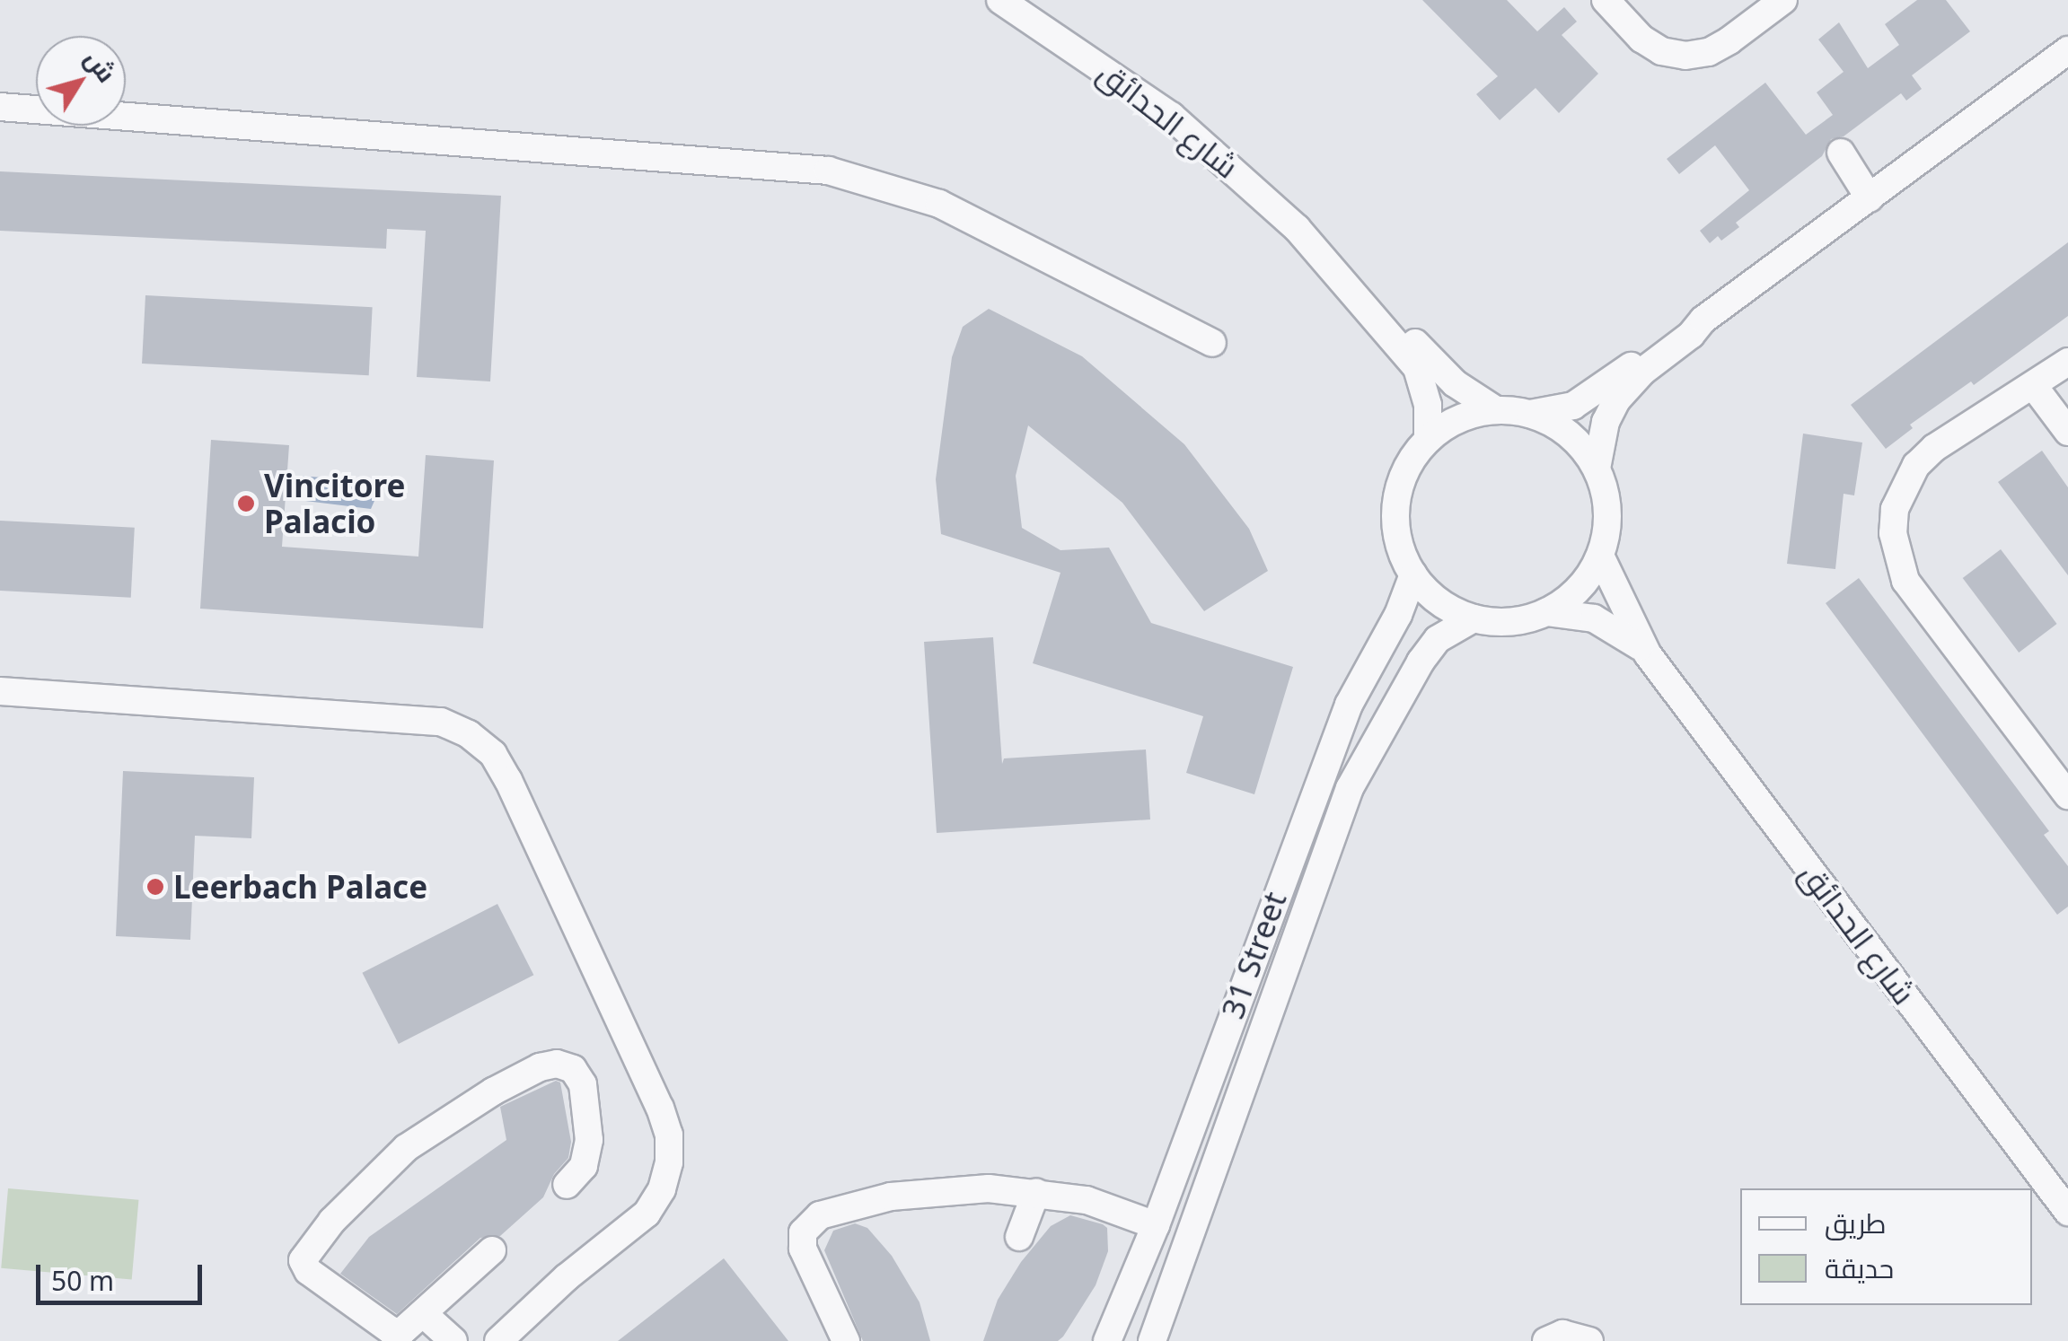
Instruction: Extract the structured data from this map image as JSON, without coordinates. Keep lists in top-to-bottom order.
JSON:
{
  "streets": {
    "street": ["شارع الحدائق", "31 Street"]
  },
  "places": ["Vincitore Palacio", "Leerbach Palace"],
  "legend": ["طريق", "حديقة"],
  "scale_bar": "50 m",
  "north": "top right"
}
